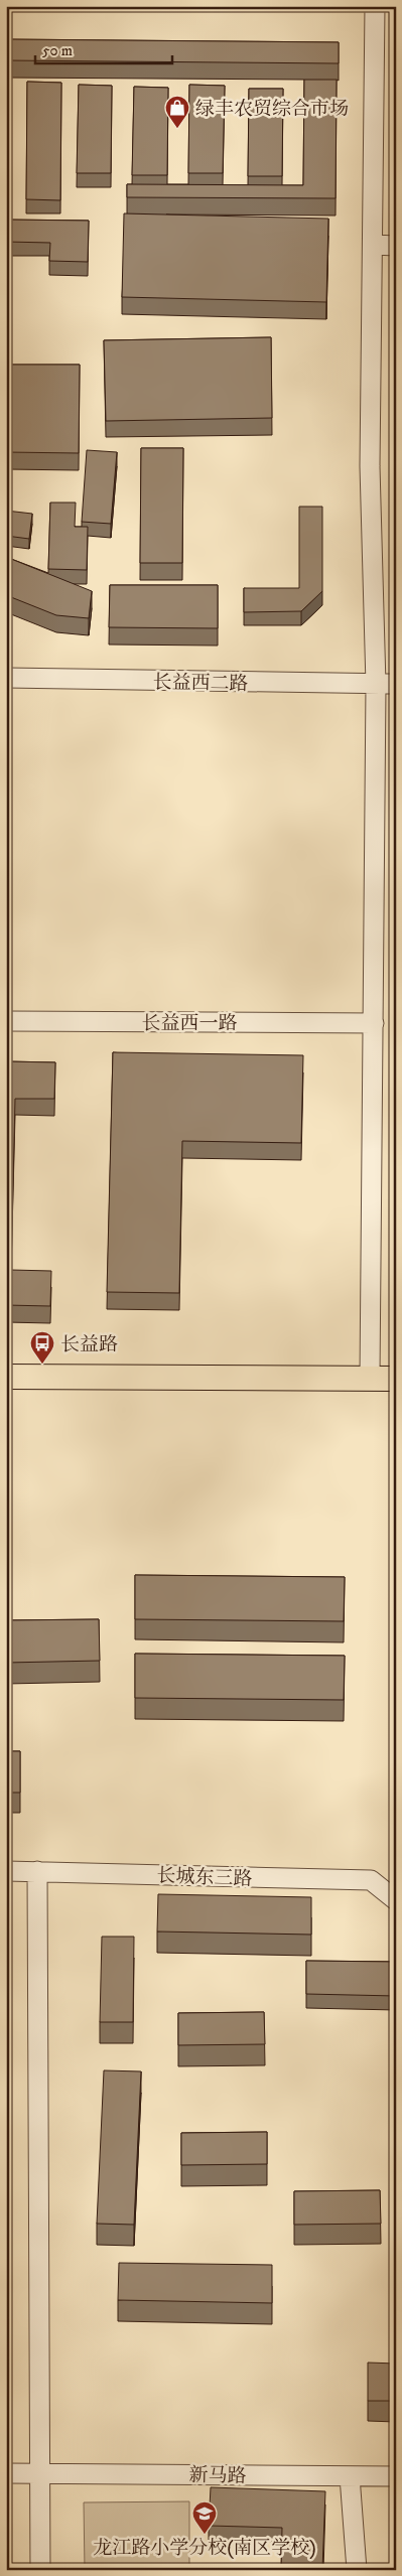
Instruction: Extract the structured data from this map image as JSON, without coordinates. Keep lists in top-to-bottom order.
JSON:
{
  "streets": {
    "street": [
      "长益西二路",
      "长益西一路",
      "长城东三路",
      "新马路"
    ]
  },
  "places": {
    "shop": ["绿丰农贸综合市场"],
    "bus stop": ["长益路"],
    "school or university": ["龙江路小学分校(南区学校)"]
  },
  "scale_bar": "50 m"
}
